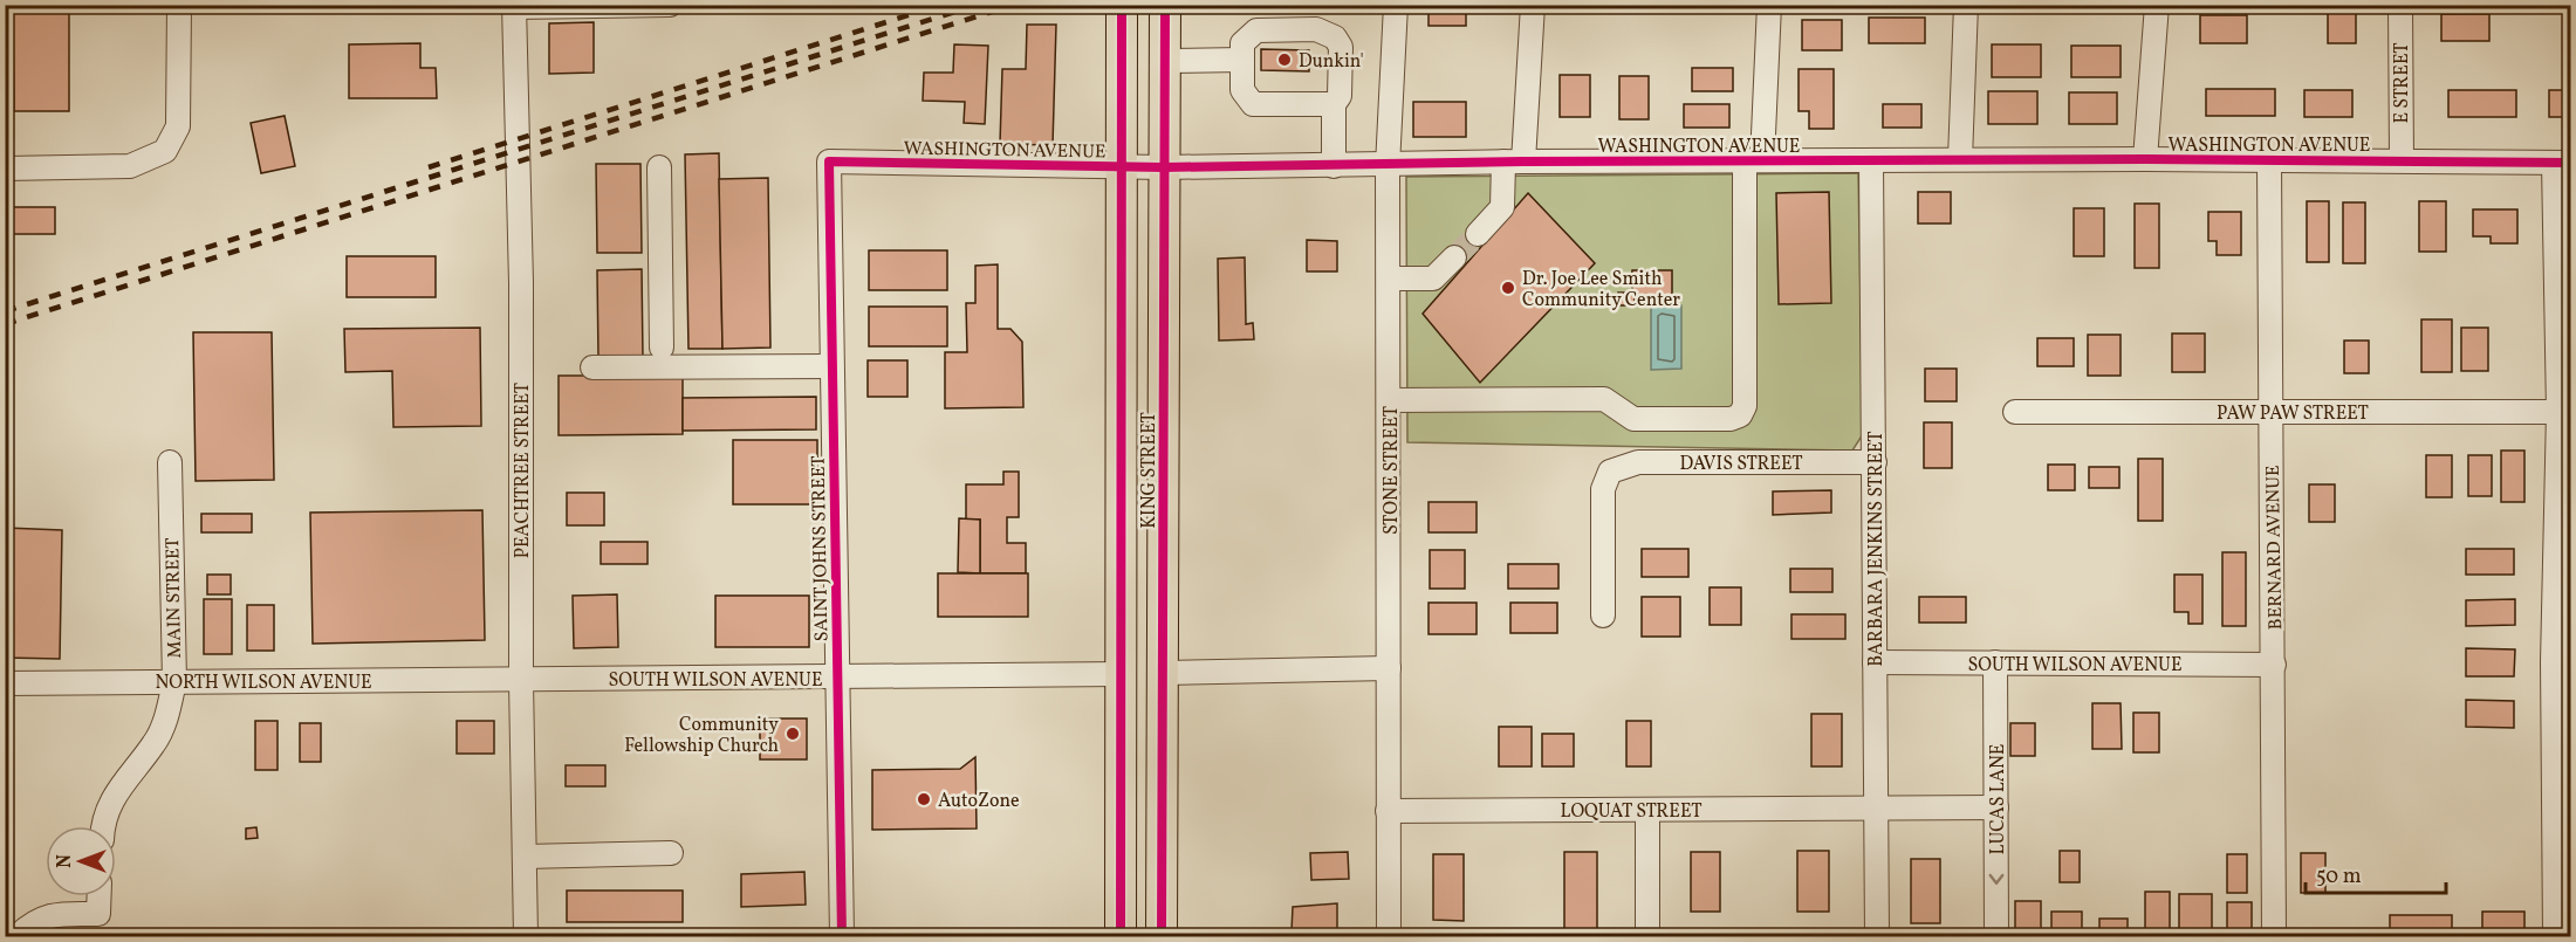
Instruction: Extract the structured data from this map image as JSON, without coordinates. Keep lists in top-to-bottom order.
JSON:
{
  "streets": {
    "main road": ["KING STREET"],
    "street": [
      "E STREET",
      "WASHINGTON AVENUE",
      "PAW PAW STREET",
      "DAVIS STREET",
      "PEACHTREE STREET",
      "STONE STREET",
      "BERNARD AVENUE",
      "SAINT JOHNS STREET",
      "BARBARA JENKINS STREET",
      "MAIN STREET",
      "SOUTH WILSON AVENUE",
      "NORTH WILSON AVENUE",
      "LUCAS LANE",
      "LOQUAT STREET"
    ]
  },
  "crossings": [
    ["E STREET", "WASHINGTON AVENUE"],
    ["WASHINGTON AVENUE", "KING STREET"],
    ["WASHINGTON AVENUE", "STONE STREET"],
    ["WASHINGTON AVENUE", "BERNARD AVENUE"],
    ["WASHINGTON AVENUE", "SAINT JOHNS STREET"],
    ["WASHINGTON AVENUE", "BARBARA JENKINS STREET"],
    ["PAW PAW STREET", "BERNARD AVENUE"],
    ["DAVIS STREET", "BARBARA JENKINS STREET"],
    ["PEACHTREE STREET", "SOUTH WILSON AVENUE"],
    ["PEACHTREE STREET", "NORTH WILSON AVENUE"],
    ["KING STREET", "SOUTH WILSON AVENUE"],
    ["STONE STREET", "LOQUAT STREET"],
    ["BERNARD AVENUE", "SOUTH WILSON AVENUE"],
    ["SAINT JOHNS STREET", "SOUTH WILSON AVENUE"],
    ["BARBARA JENKINS STREET", "SOUTH WILSON AVENUE"],
    ["BARBARA JENKINS STREET", "LOQUAT STREET"],
    ["MAIN STREET", "NORTH WILSON AVENUE"],
    ["SOUTH WILSON AVENUE", "NORTH WILSON AVENUE"],
    ["SOUTH WILSON AVENUE", "LUCAS LANE"],
    ["LUCAS LANE", "LOQUAT STREET"]
  ],
  "one_way": ["LUCAS LANE"],
  "places": [
    "Dunkin'",
    "Dr. Joe Lee Smith Community Center",
    "Community Fellowship Church",
    "AutoZone"
  ],
  "scale_bar": "50 m",
  "north": "left"
}
